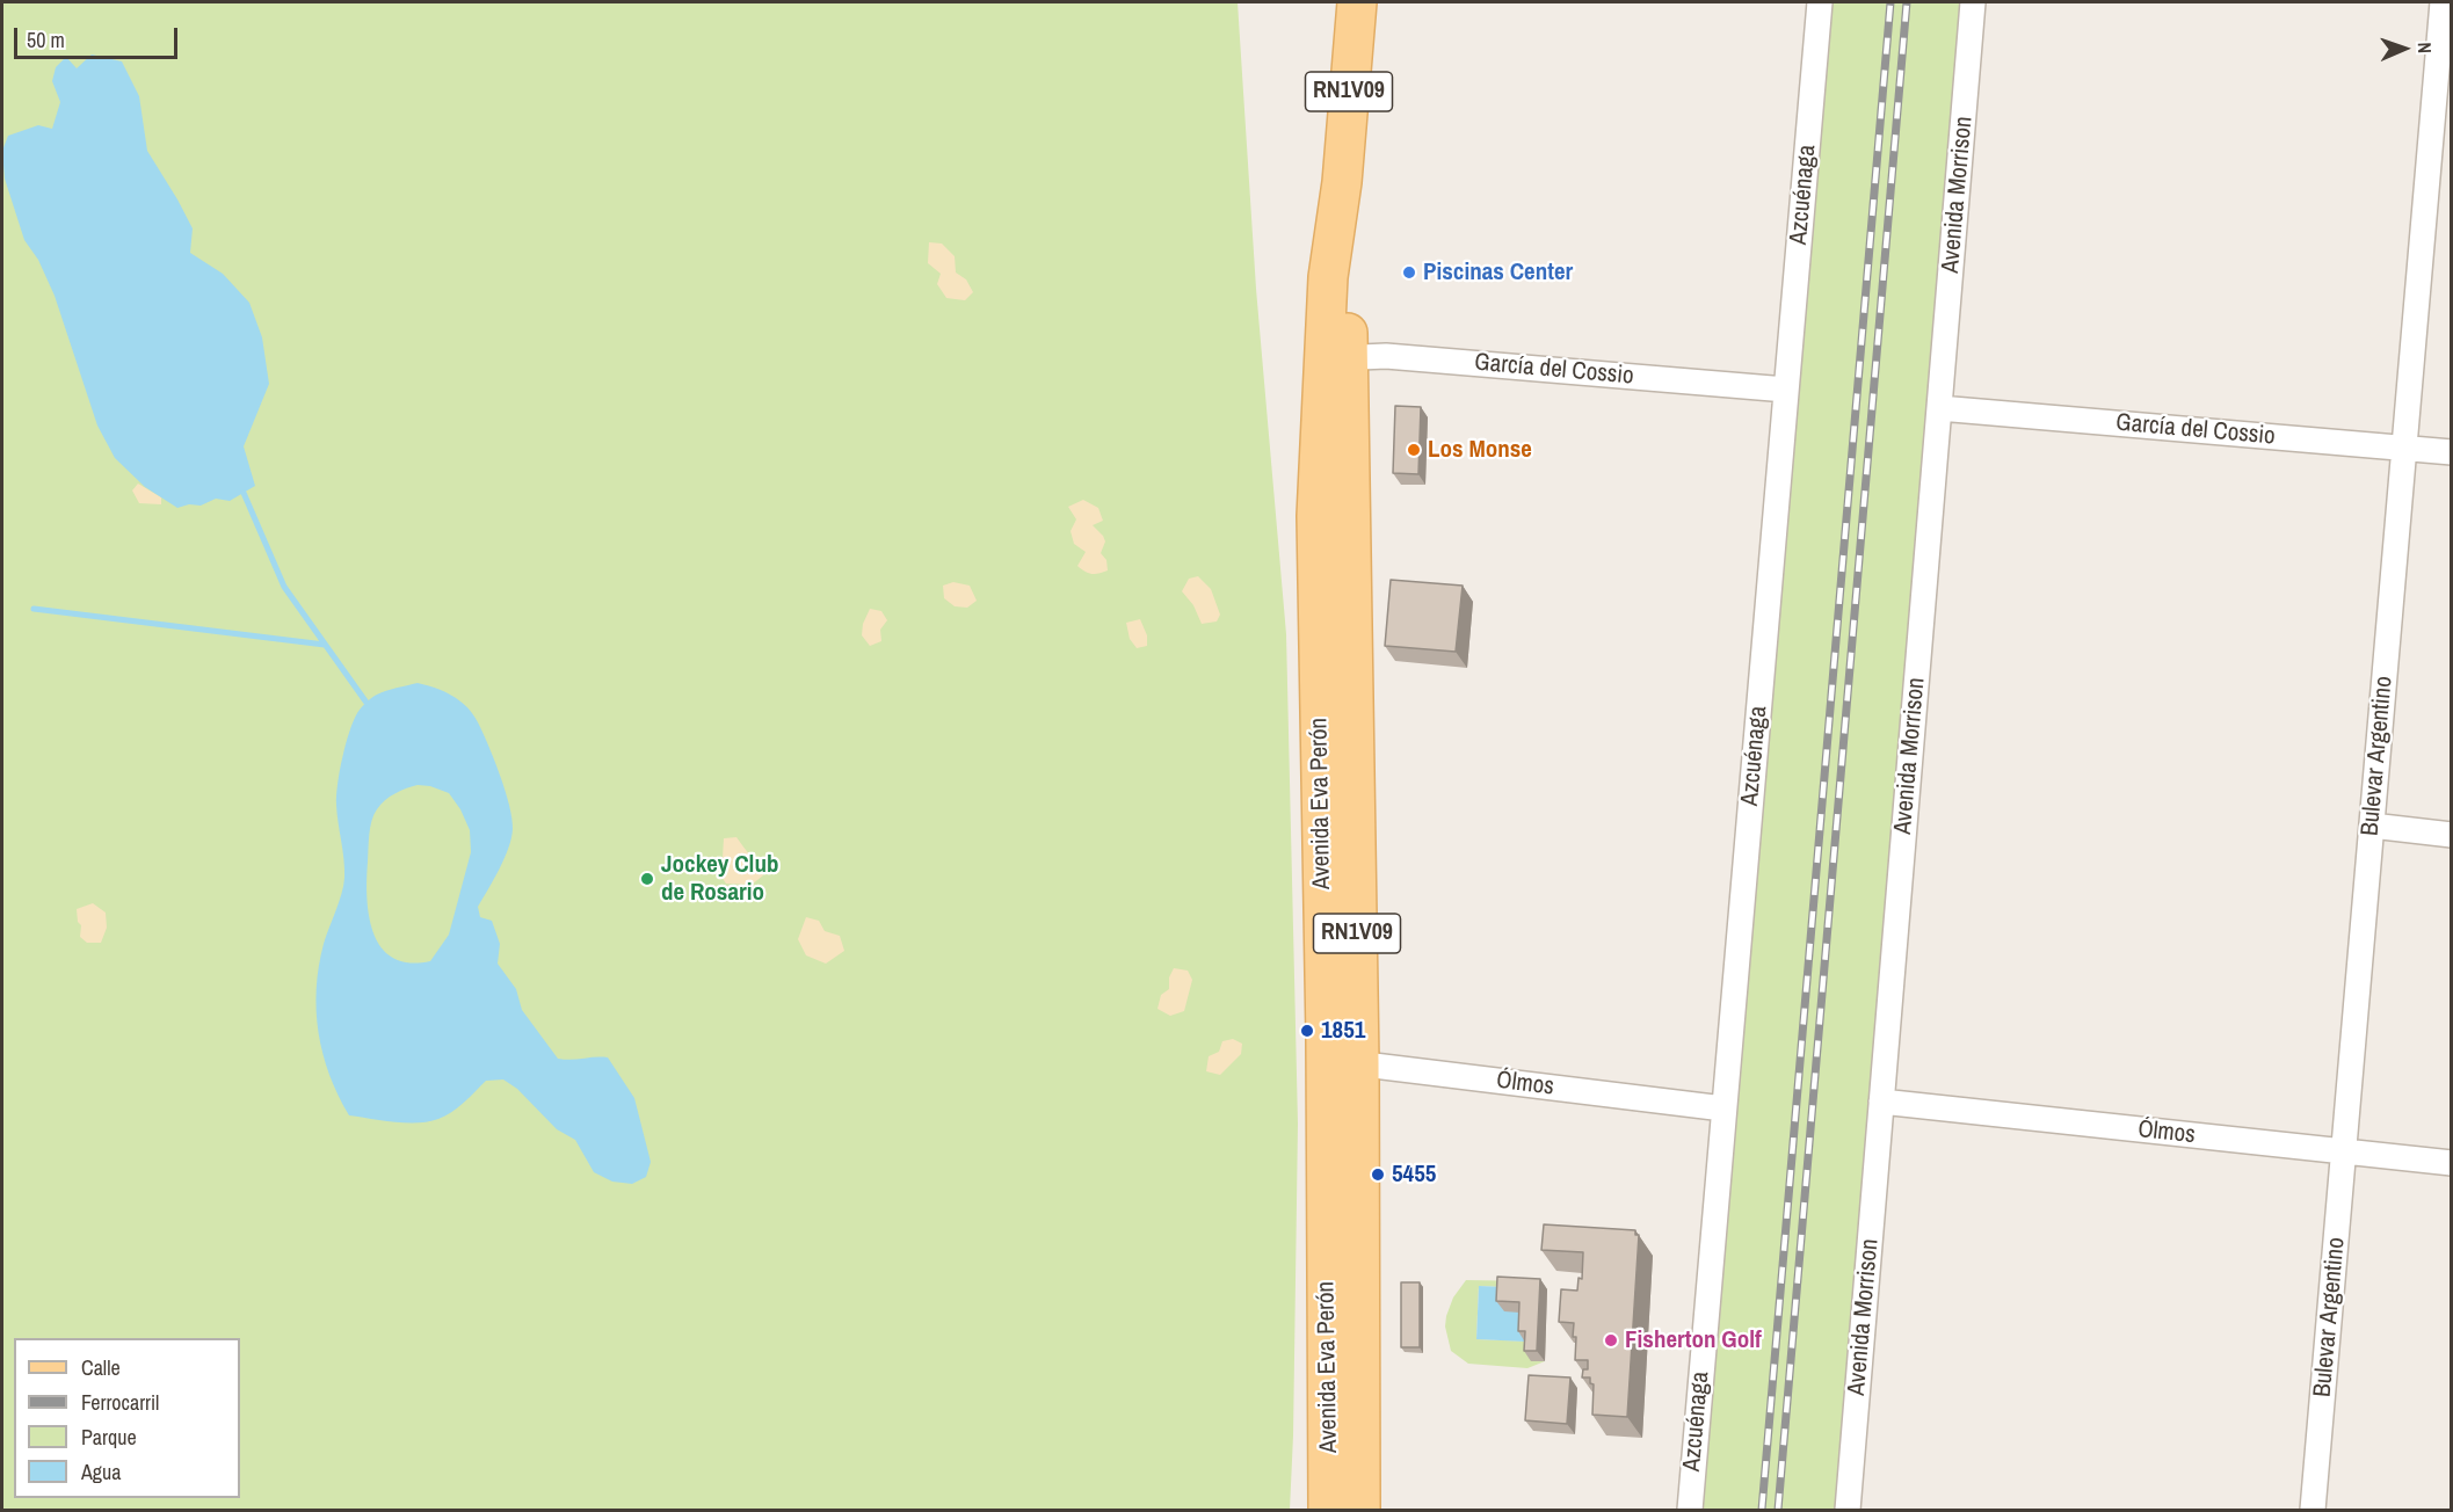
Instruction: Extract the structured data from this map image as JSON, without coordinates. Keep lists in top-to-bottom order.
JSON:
{
  "streets": {
    "main road": ["RN1V09", "Avenida Eva Perón"],
    "street": [
      "Azcuénaga",
      "Avenida Morrison",
      "García del Cossio",
      "Bulevar Argentino",
      "Ólmos"
    ]
  },
  "crossings": [
    ["Azcuénaga", "García del Cossio"],
    ["Azcuénaga", "Ólmos"],
    ["Avenida Morrison", "García del Cossio"],
    ["Avenida Morrison", "Ólmos"],
    ["García del Cossio", "Bulevar Argentino"],
    ["García del Cossio", "Avenida Eva Perón"],
    ["Bulevar Argentino", "Ólmos"],
    ["Avenida Eva Perón", "Ólmos"]
  ],
  "places": [
    "Piscinas Center",
    "Los Monse",
    "Jockey Club de Rosario",
    "1851",
    "5455",
    "Fisherton Golf"
  ],
  "legend": [
    "Calle",
    "Ferrocarril",
    "Parque",
    "Agua"
  ],
  "scale_bar": "50 m",
  "north": "right"
}
